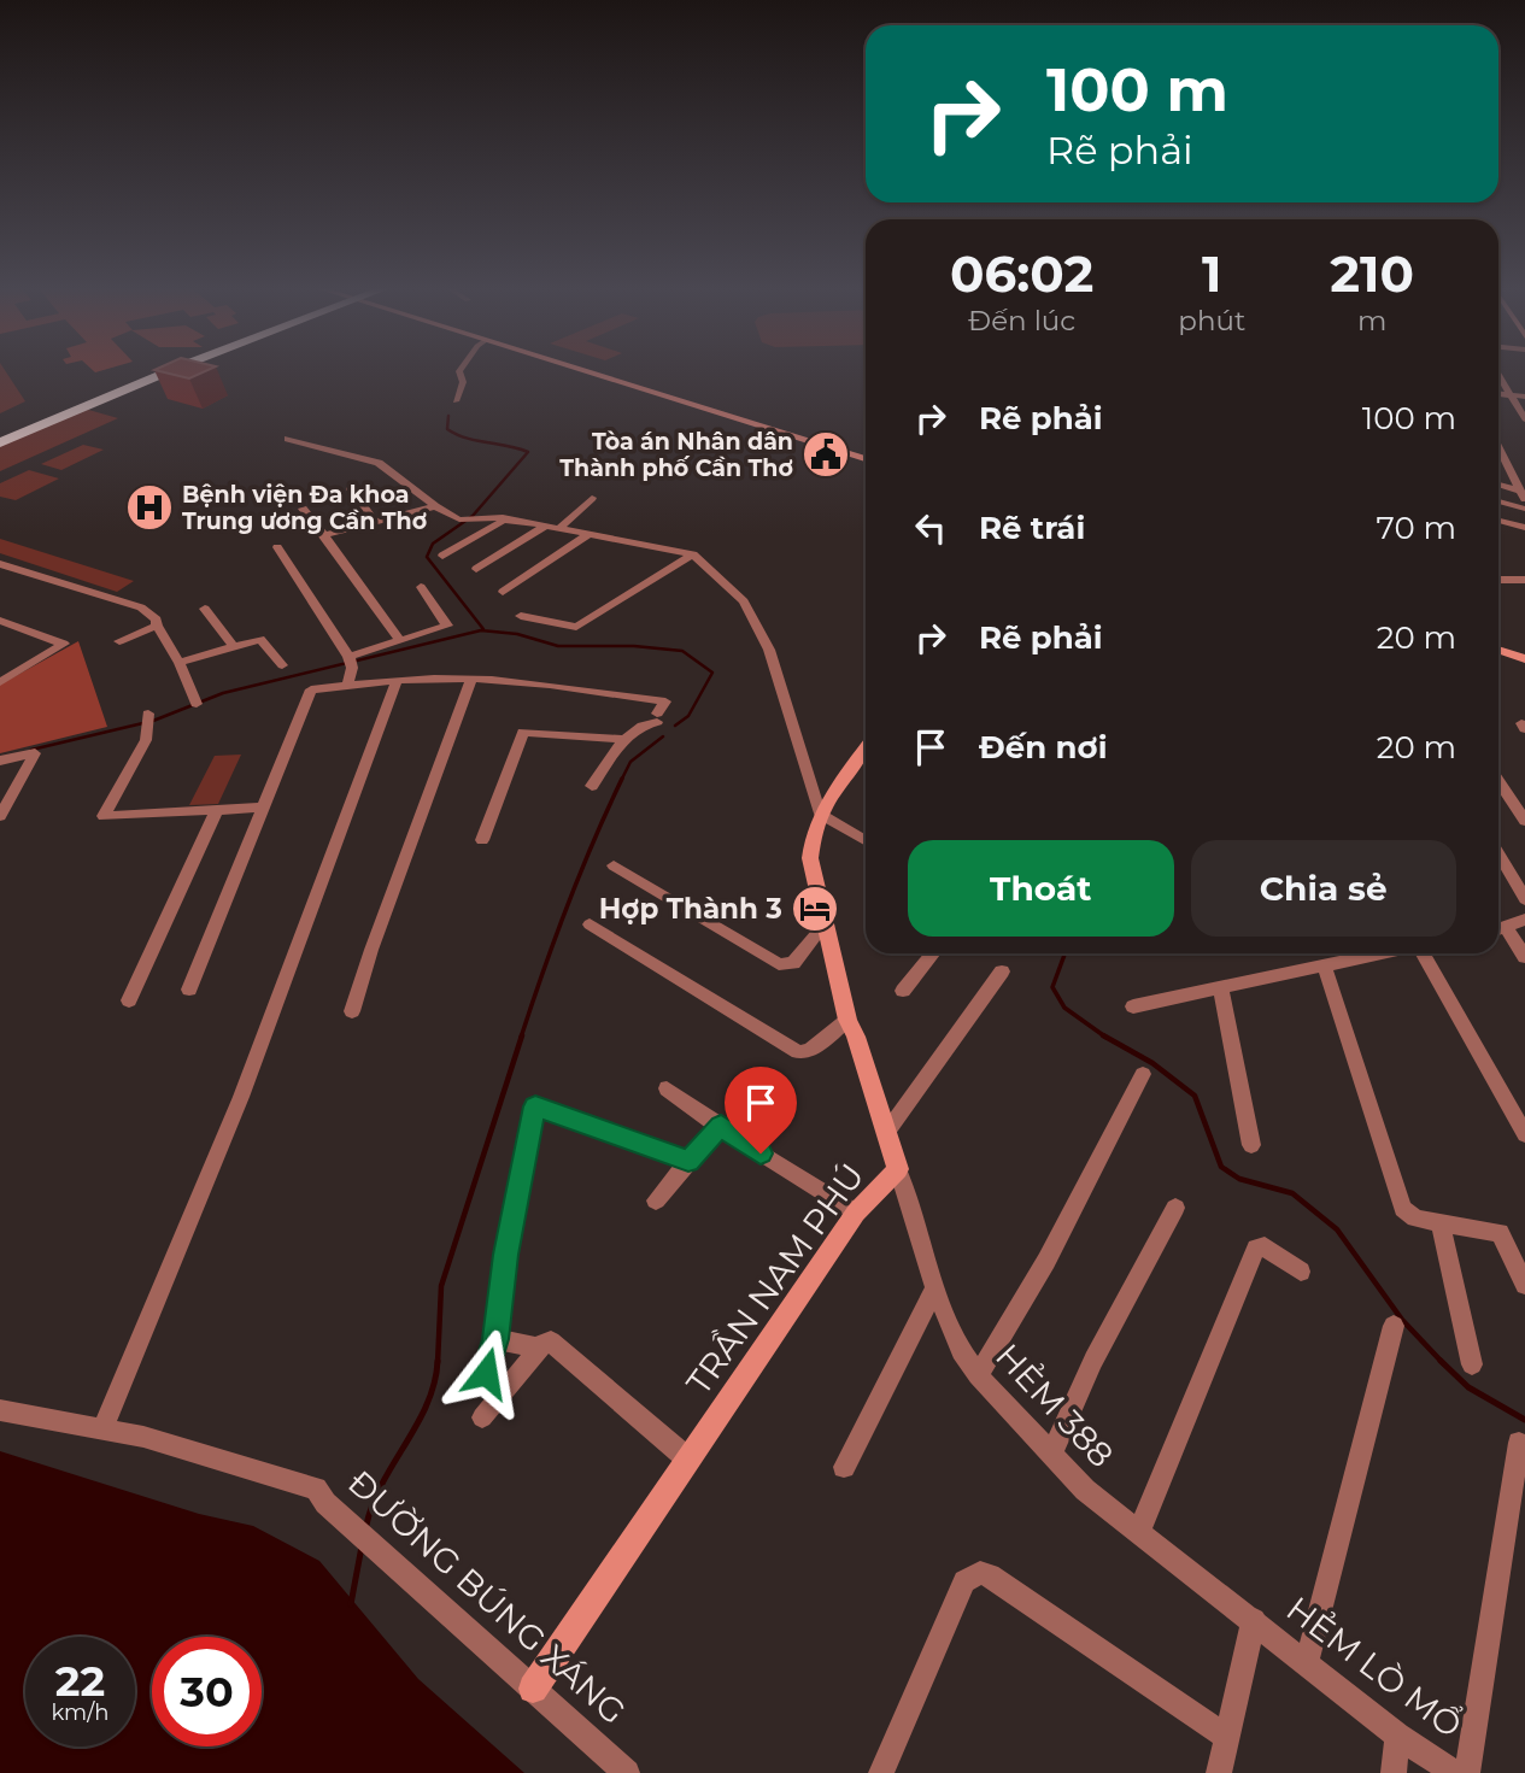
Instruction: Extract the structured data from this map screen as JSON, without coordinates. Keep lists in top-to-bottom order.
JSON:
{
  "streets": {
    "main road": ["TRẦN NAM PHÚ"],
    "street": ["HẺM 388", "ĐƯỜNG BÚNG XÁNG", "HẺM LÒ MỔ"]
  },
  "crossings": [
    ["TRẦN NAM PHÚ", "HẺM 388"],
    ["TRẦN NAM PHÚ", "ĐƯỜNG BÚNG XÁNG"],
    ["HẺM 388", "HẺM LÒ MỔ"]
  ],
  "places": {
    "public building": ["Tòa án Nhân dân Thành phố Cần Thơ"],
    "hospital": ["Bệnh viện Đa khoa Trung ương Cần Thơ"],
    "hotel": ["Hợp Thành 3"]
  },
  "page": {
    "turn": ["100 m", "Rẽ phải"],
    "eta": [
      "06:02",
      "Đến lúc",
      "1",
      "phút",
      "210",
      "m"
    ],
    "list": [
      {
        "name": "Rẽ phải",
        "value": "100 m"
      },
      {
        "name": "Rẽ trái",
        "value": "70 m"
      },
      {
        "name": "Rẽ phải",
        "value": "20 m"
      },
      {
        "name": "Đến nơi",
        "value": "20 m"
      }
    ],
    "buttons": ["Thoát", "Chia sẻ"],
    "speed": "22 km/h",
    "limit": "30"
  }
}
